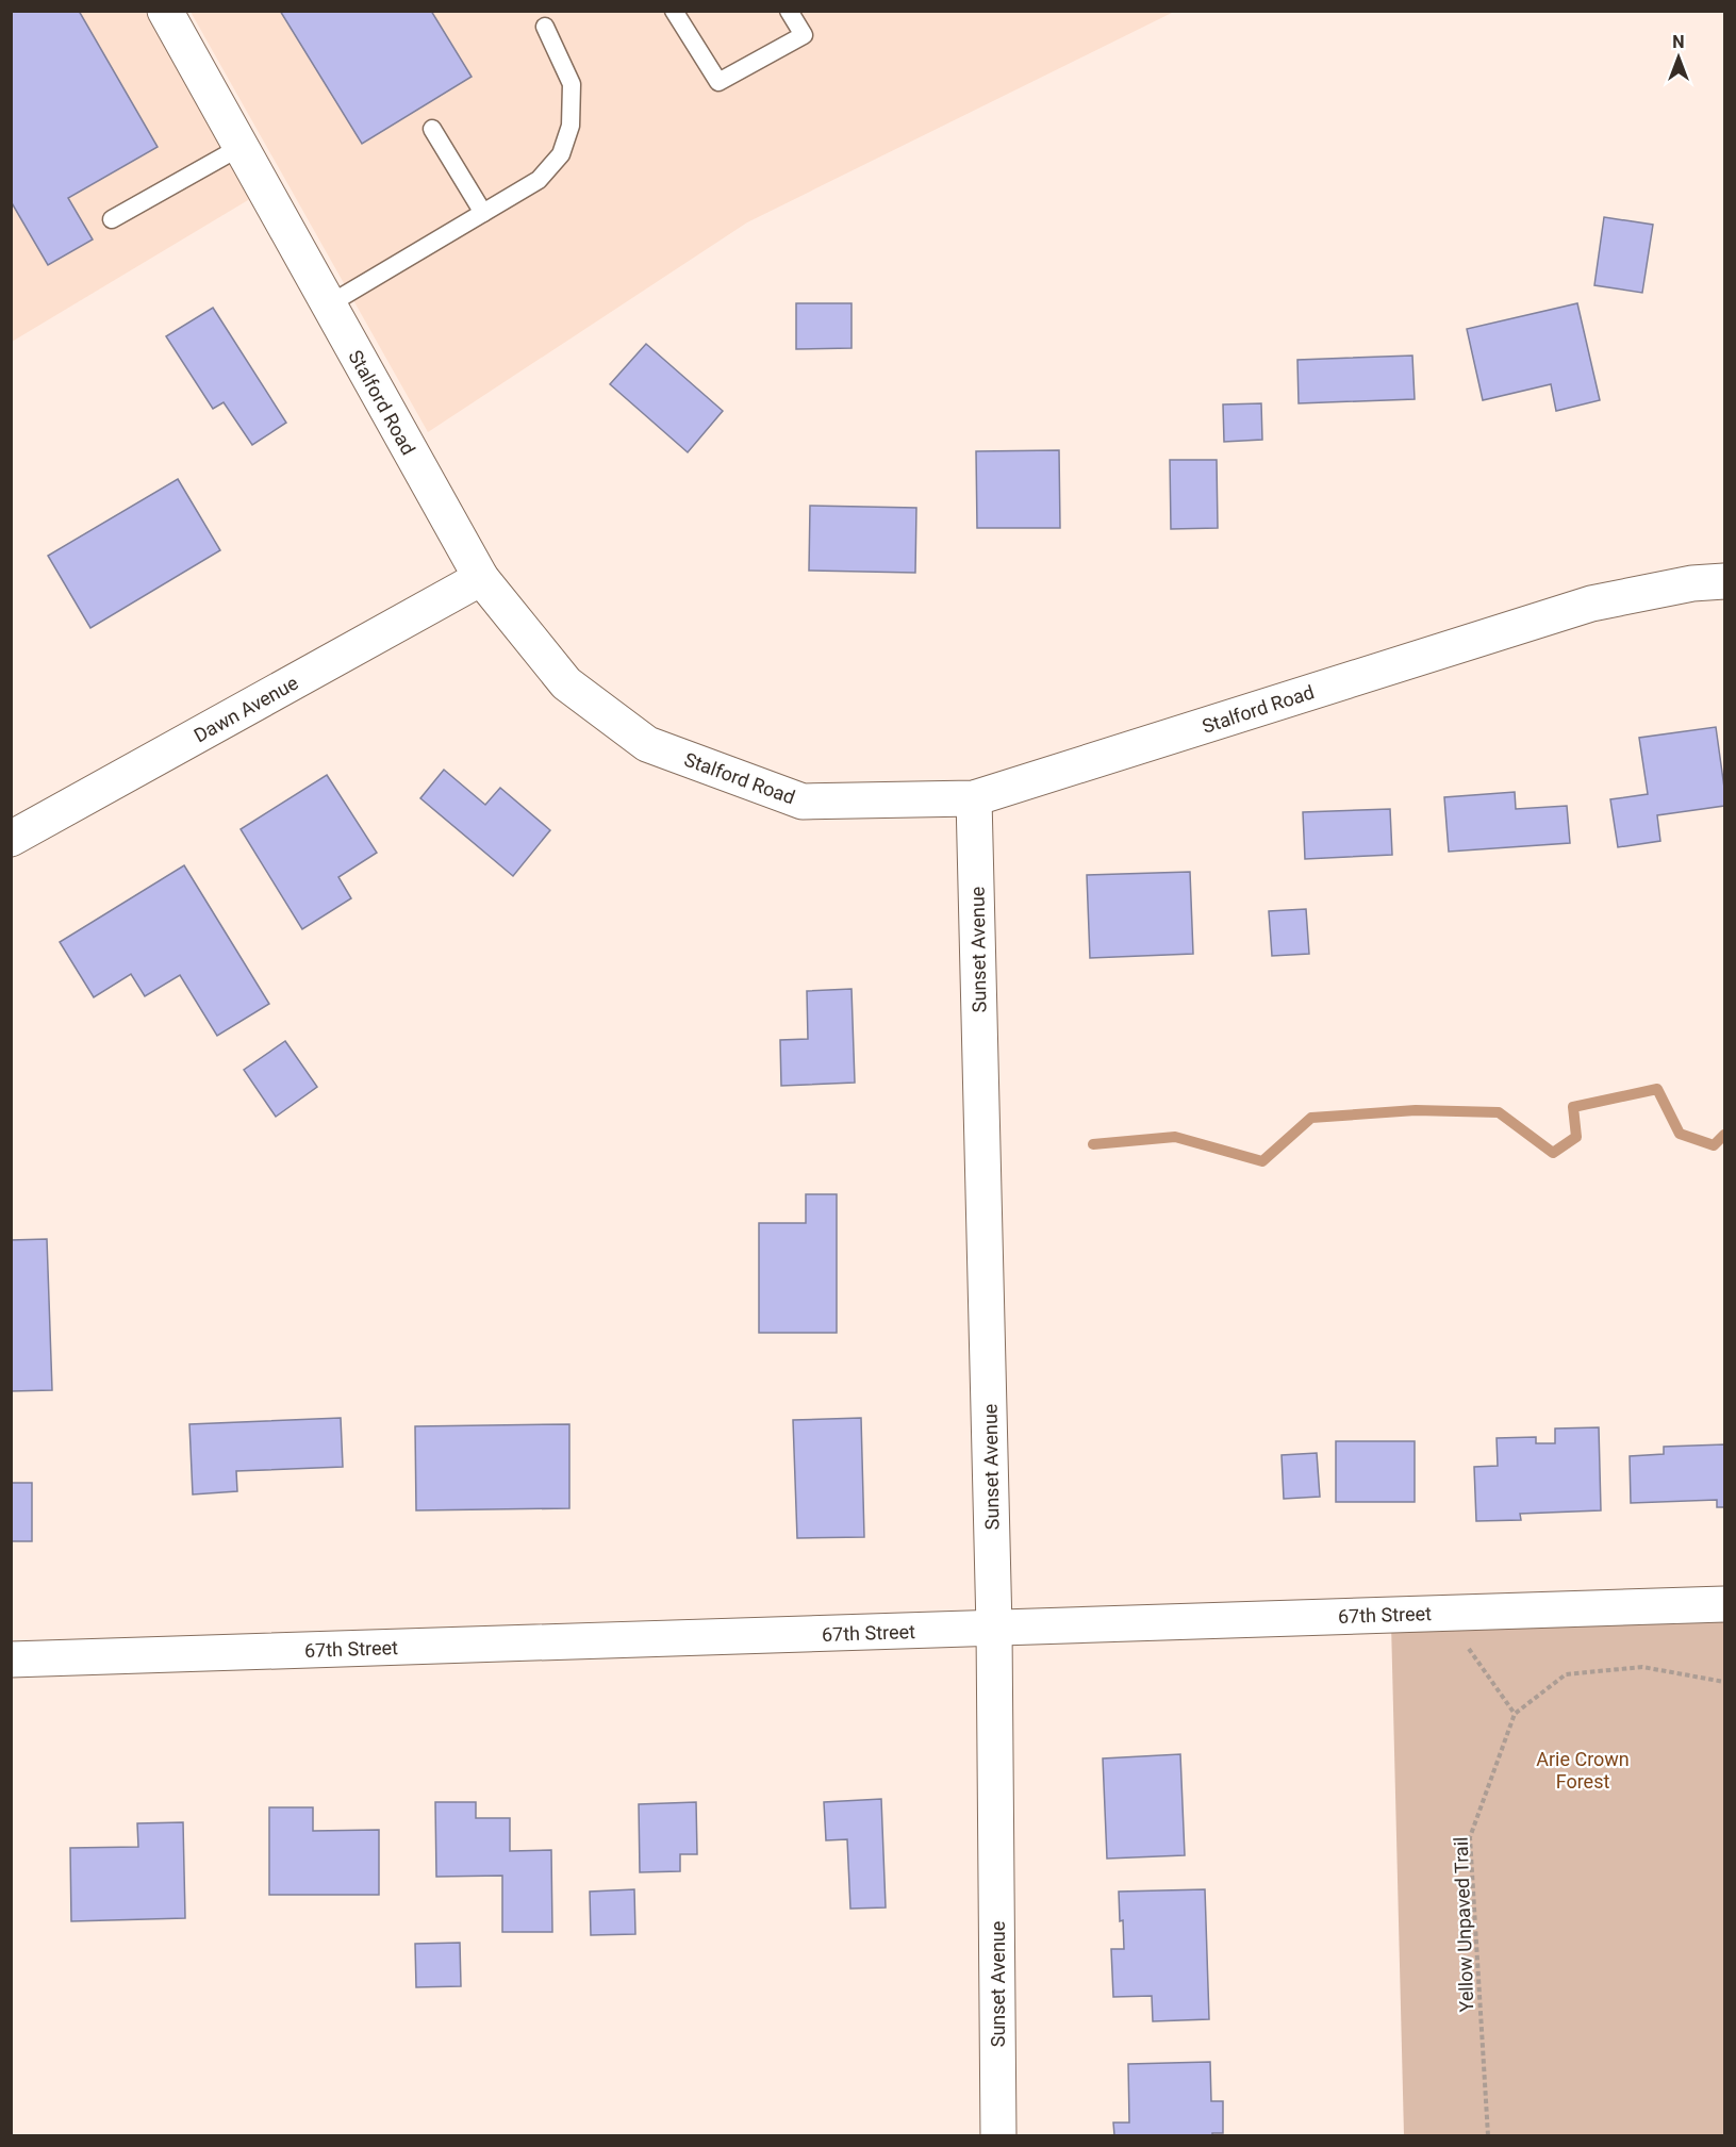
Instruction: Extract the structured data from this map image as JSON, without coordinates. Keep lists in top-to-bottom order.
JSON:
{
  "streets": {
    "street": [
      "Stalford Road",
      "Dawn Avenue",
      "Sunset Avenue",
      "67th Street"
    ],
    "path": ["Yellow Unpaved Trail"]
  },
  "crossings": [
    ["Stalford Road", "Dawn Avenue"],
    ["Stalford Road", "Sunset Avenue"],
    ["Sunset Avenue", "67th Street"]
  ],
  "parks": ["Arie Crown Forest"],
  "north": "top"
}
